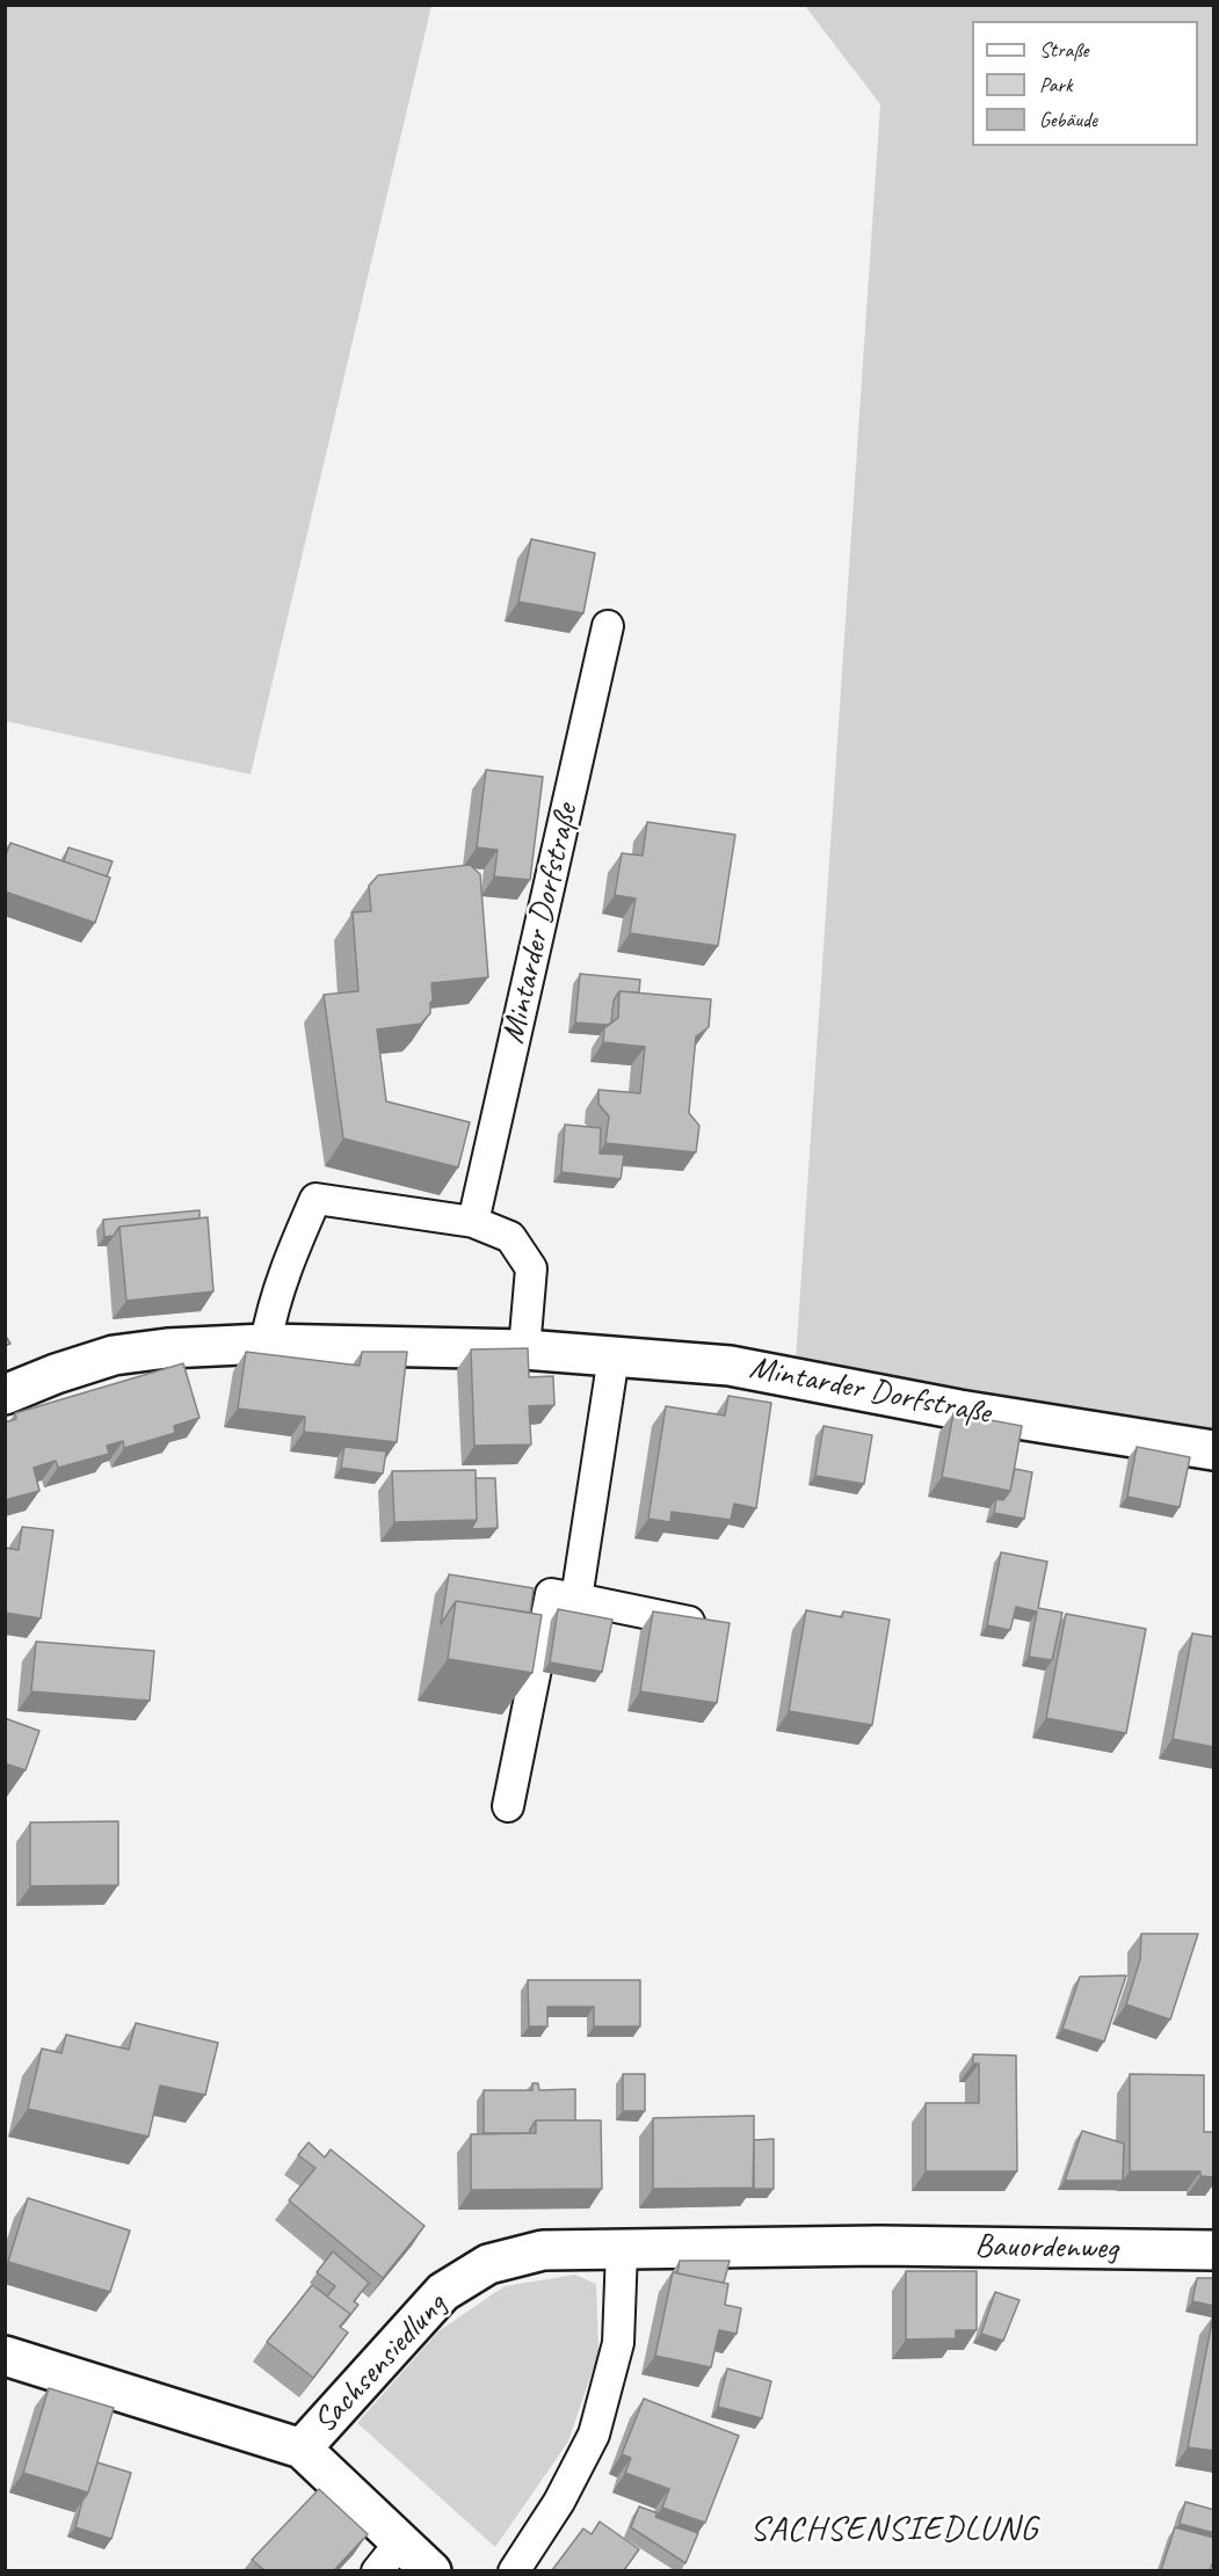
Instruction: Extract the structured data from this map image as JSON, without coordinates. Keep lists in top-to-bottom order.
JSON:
{
  "streets": {
    "street": ["Mintarder Dorfstraße", "Bauordenweg", "Sachsensiedlung"]
  },
  "crossings": [
    ["Bauordenweg", "Sachsensiedlung"]
  ],
  "districts": ["SACHSENSIEDLUNG"],
  "legend": ["Straße", "Park", "Gebäude"]
}
